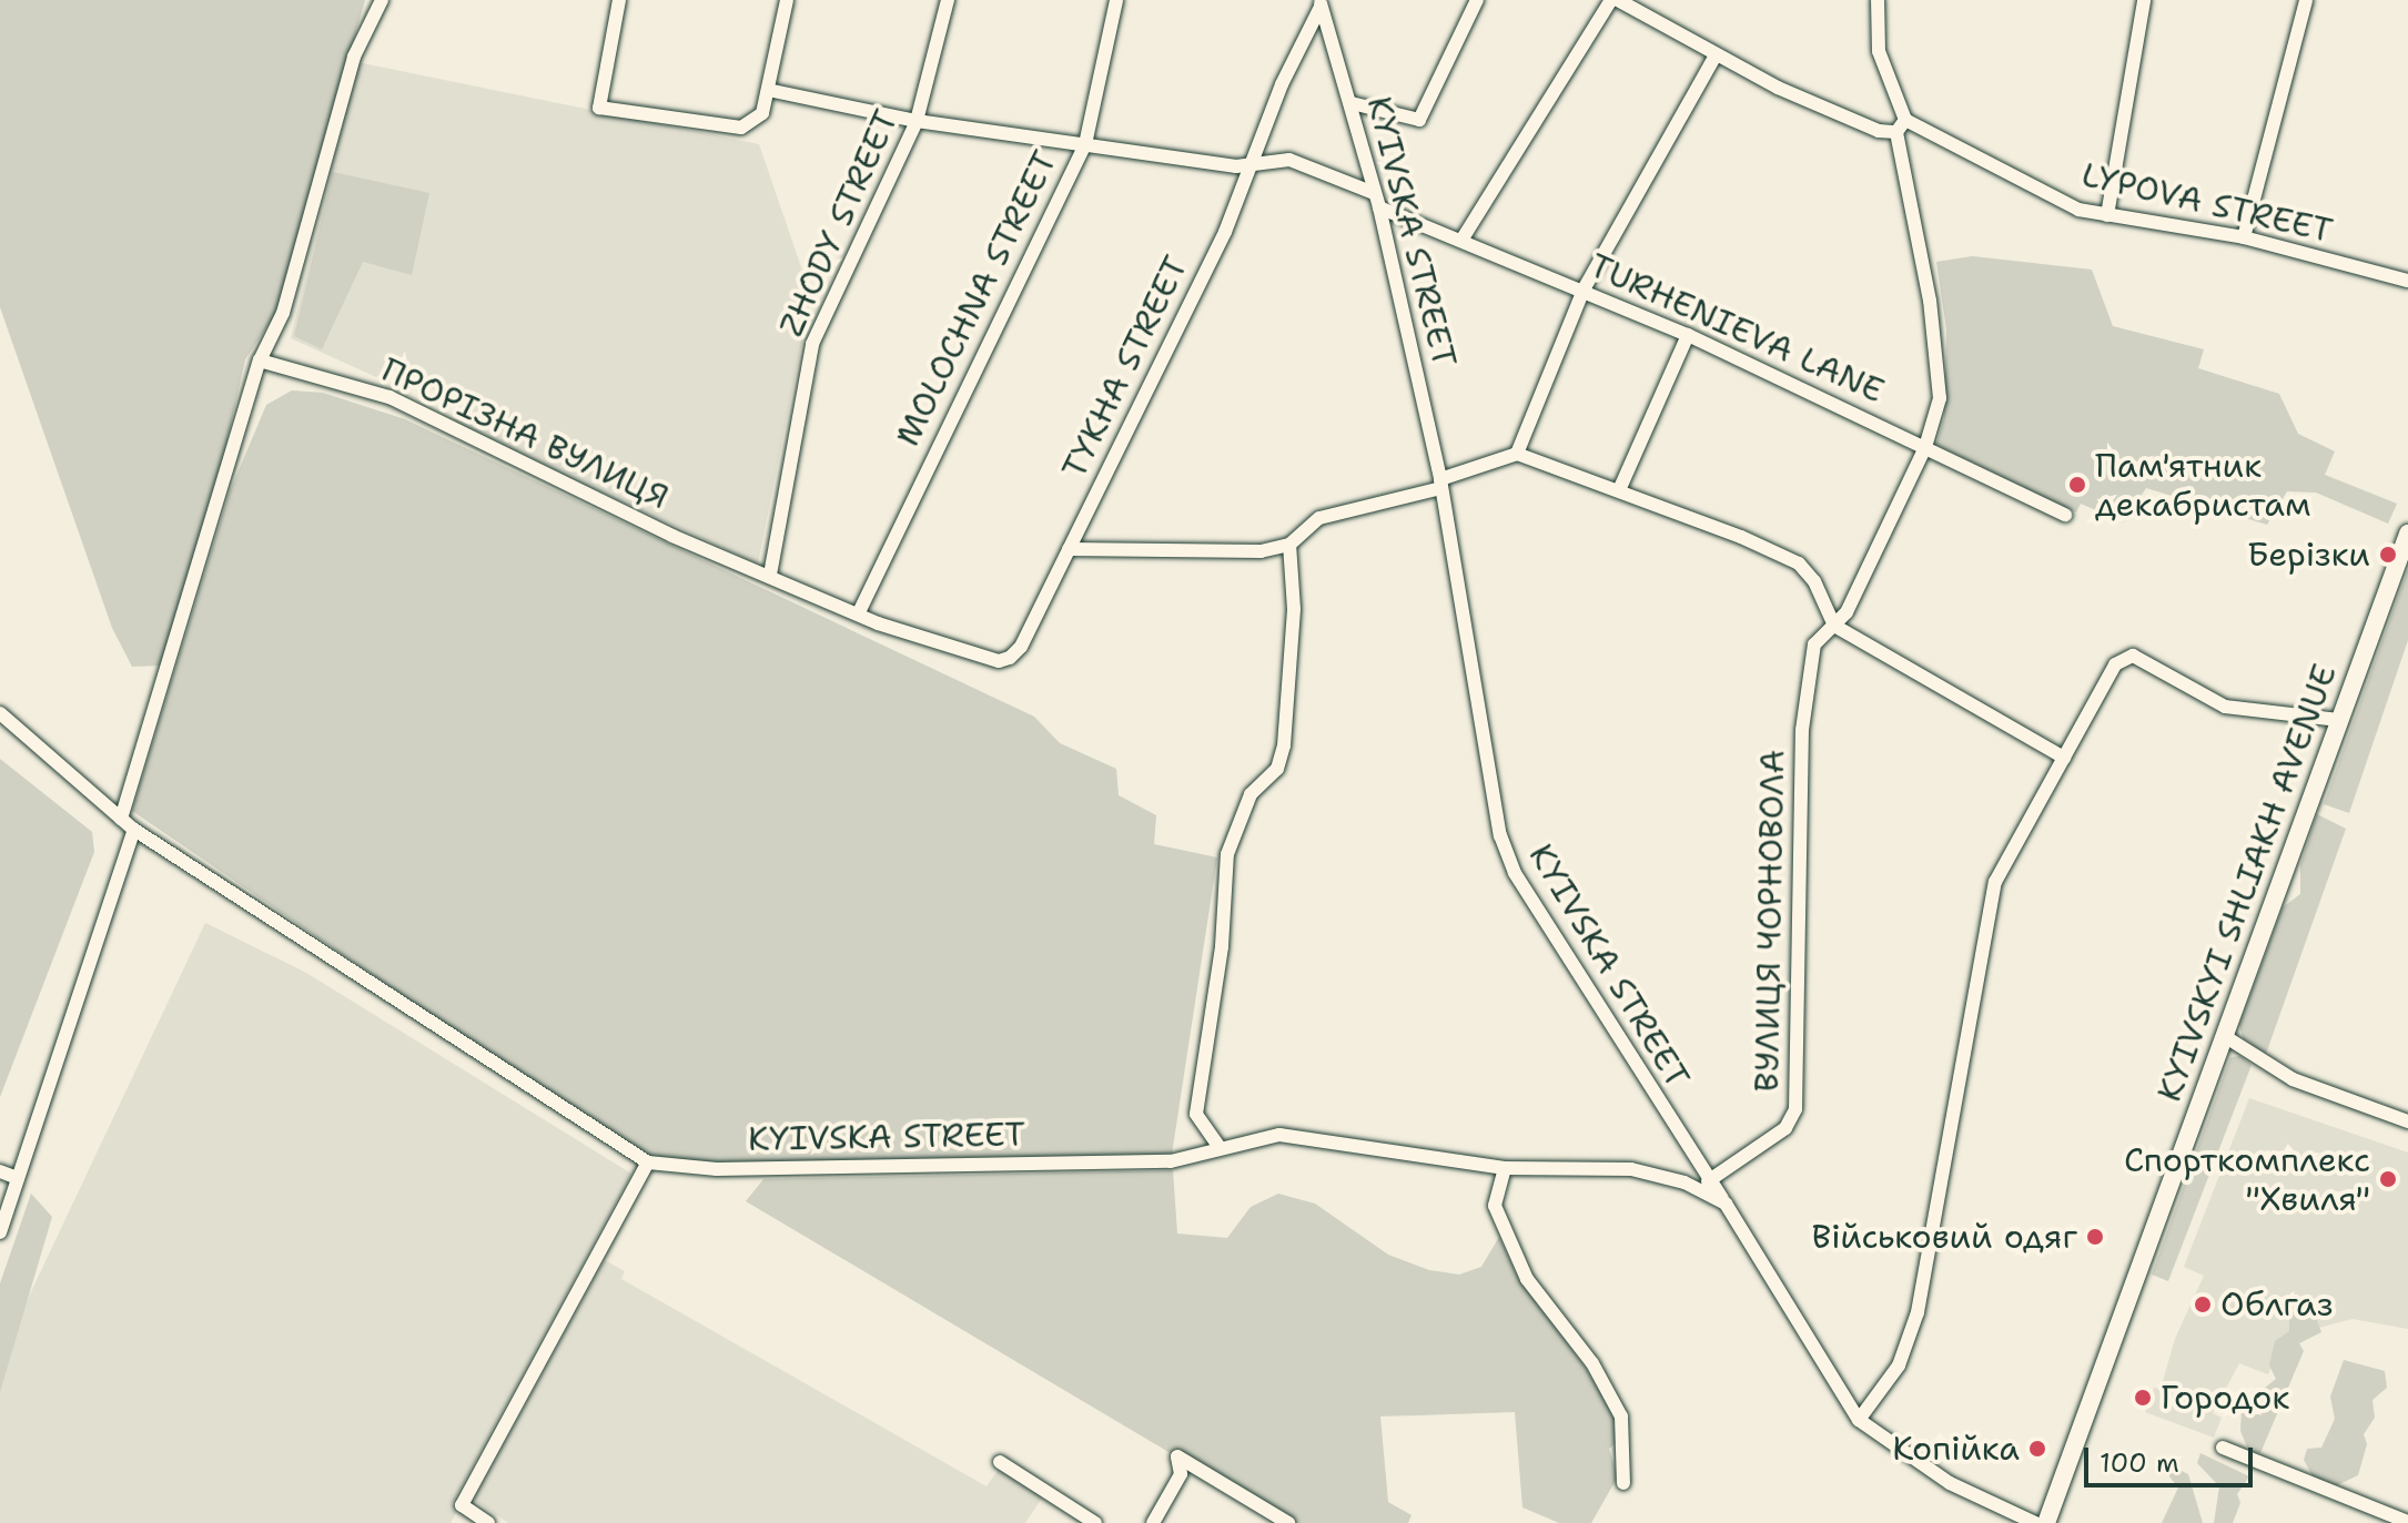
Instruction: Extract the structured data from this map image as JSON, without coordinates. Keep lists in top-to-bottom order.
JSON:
{
  "streets": {
    "main road": ["KYIVSKYI SHLIAKH AVENUE"],
    "street": [
      "LYPOVA STREET",
      "ZHODY STREET",
      "KYIVSKA STREET",
      "MOLOCHNA STREET",
      "TURHENIEVA LANE",
      "TYKHA STREET",
      "ПРОРІЗНА ВУЛИЦЯ",
      "ВУЛИЦЯ ЧОРНОВОЛА"
    ]
  },
  "crossings": [
    ["LYPOVA STREET", "ВУЛИЦЯ ЧОРНОВОЛА"],
    ["ZHODY STREET", "ПРОРІЗНА ВУЛИЦЯ"],
    ["KYIVSKA STREET", "TURHENIEVA LANE"],
    ["KYIVSKA STREET", "TYKHA STREET"],
    ["KYIVSKA STREET", "ВУЛИЦЯ ЧОРНОВОЛА"],
    ["MOLOCHNA STREET", "TYKHA STREET"],
    ["MOLOCHNA STREET", "ПРОРІЗНА ВУЛИЦЯ"],
    ["TURHENIEVA LANE", "ВУЛИЦЯ ЧОРНОВОЛА"],
    ["TYKHA STREET", "ПРОРІЗНА ВУЛИЦЯ"]
  ],
  "places": [
    "Пам'ятник декабристам",
    "Берізки",
    "Спорткомплекс \"Хвиля\"",
    "Військовий одяг",
    "Облгаз",
    "Городок",
    "Копійка"
  ],
  "scale_bar": "100 m"
}
